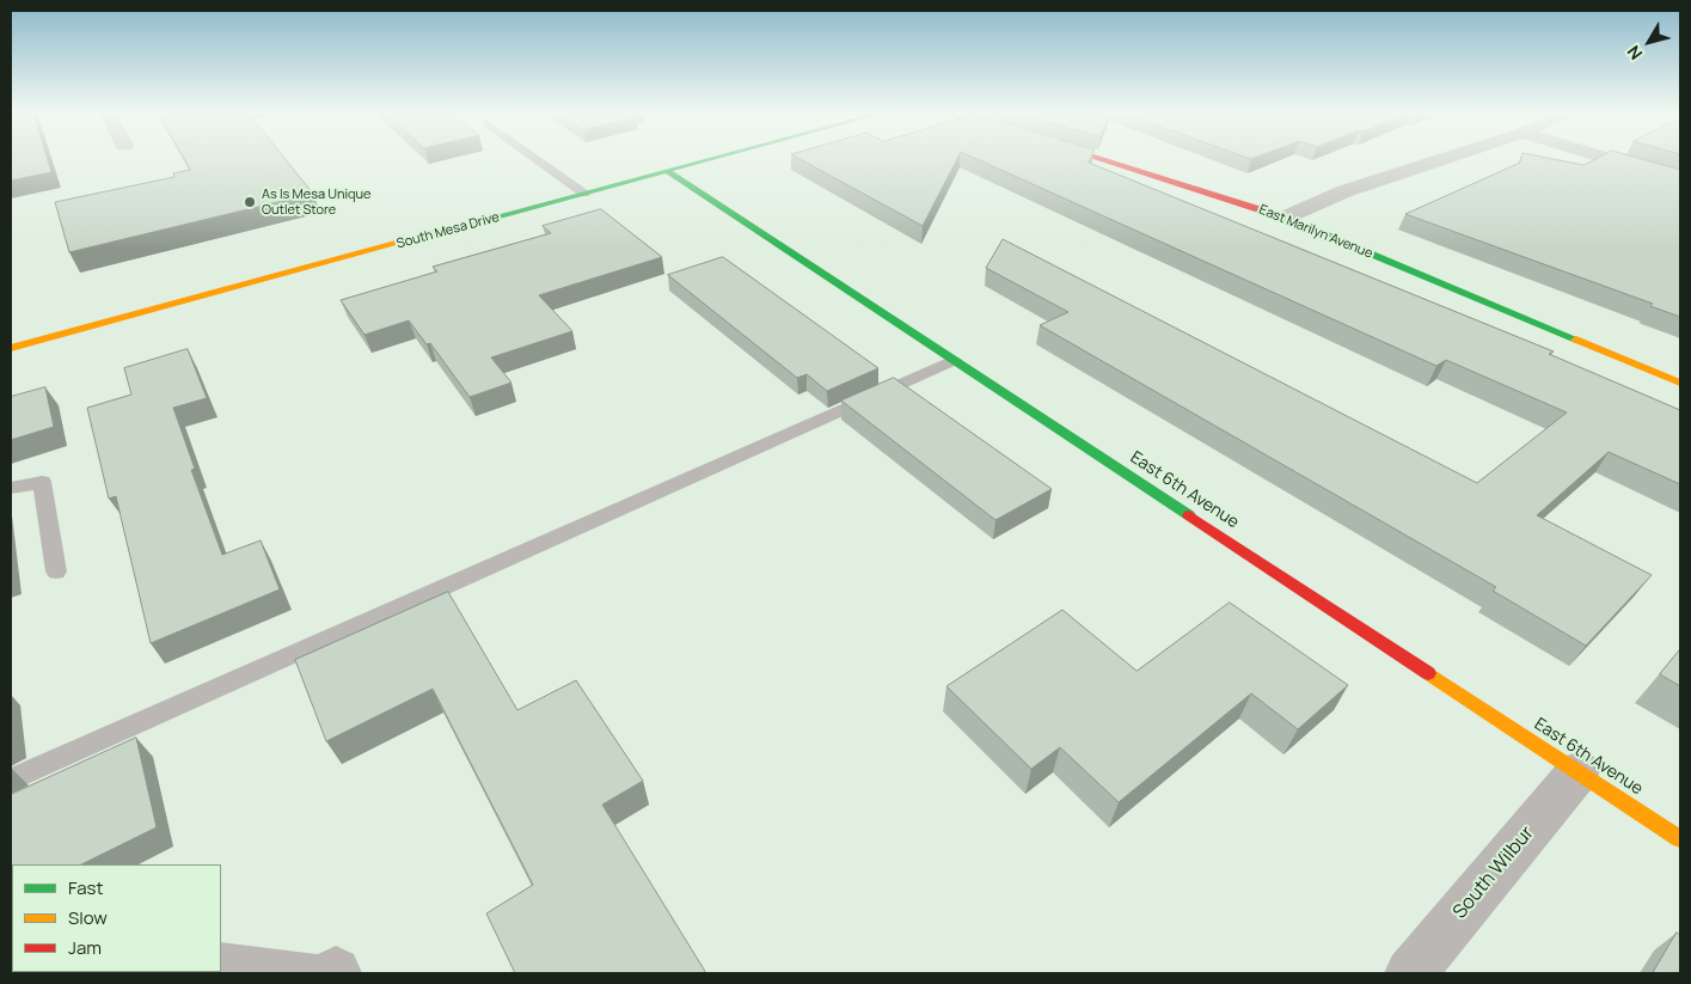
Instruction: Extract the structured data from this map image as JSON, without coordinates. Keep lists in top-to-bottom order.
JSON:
{
  "streets": {
    "street": [
      "South Mesa Drive",
      "East Marilyn Avenue",
      "East 6th Avenue",
      "South Wilbur"
    ]
  },
  "crossings": [
    ["South Mesa Drive", "East 6th Avenue"],
    ["East 6th Avenue", "South Wilbur"]
  ],
  "places": ["As Is Mesa Unique Outlet Store"],
  "legend": ["Fast", "Slow", "Jam"],
  "north": "bottom left"
}
